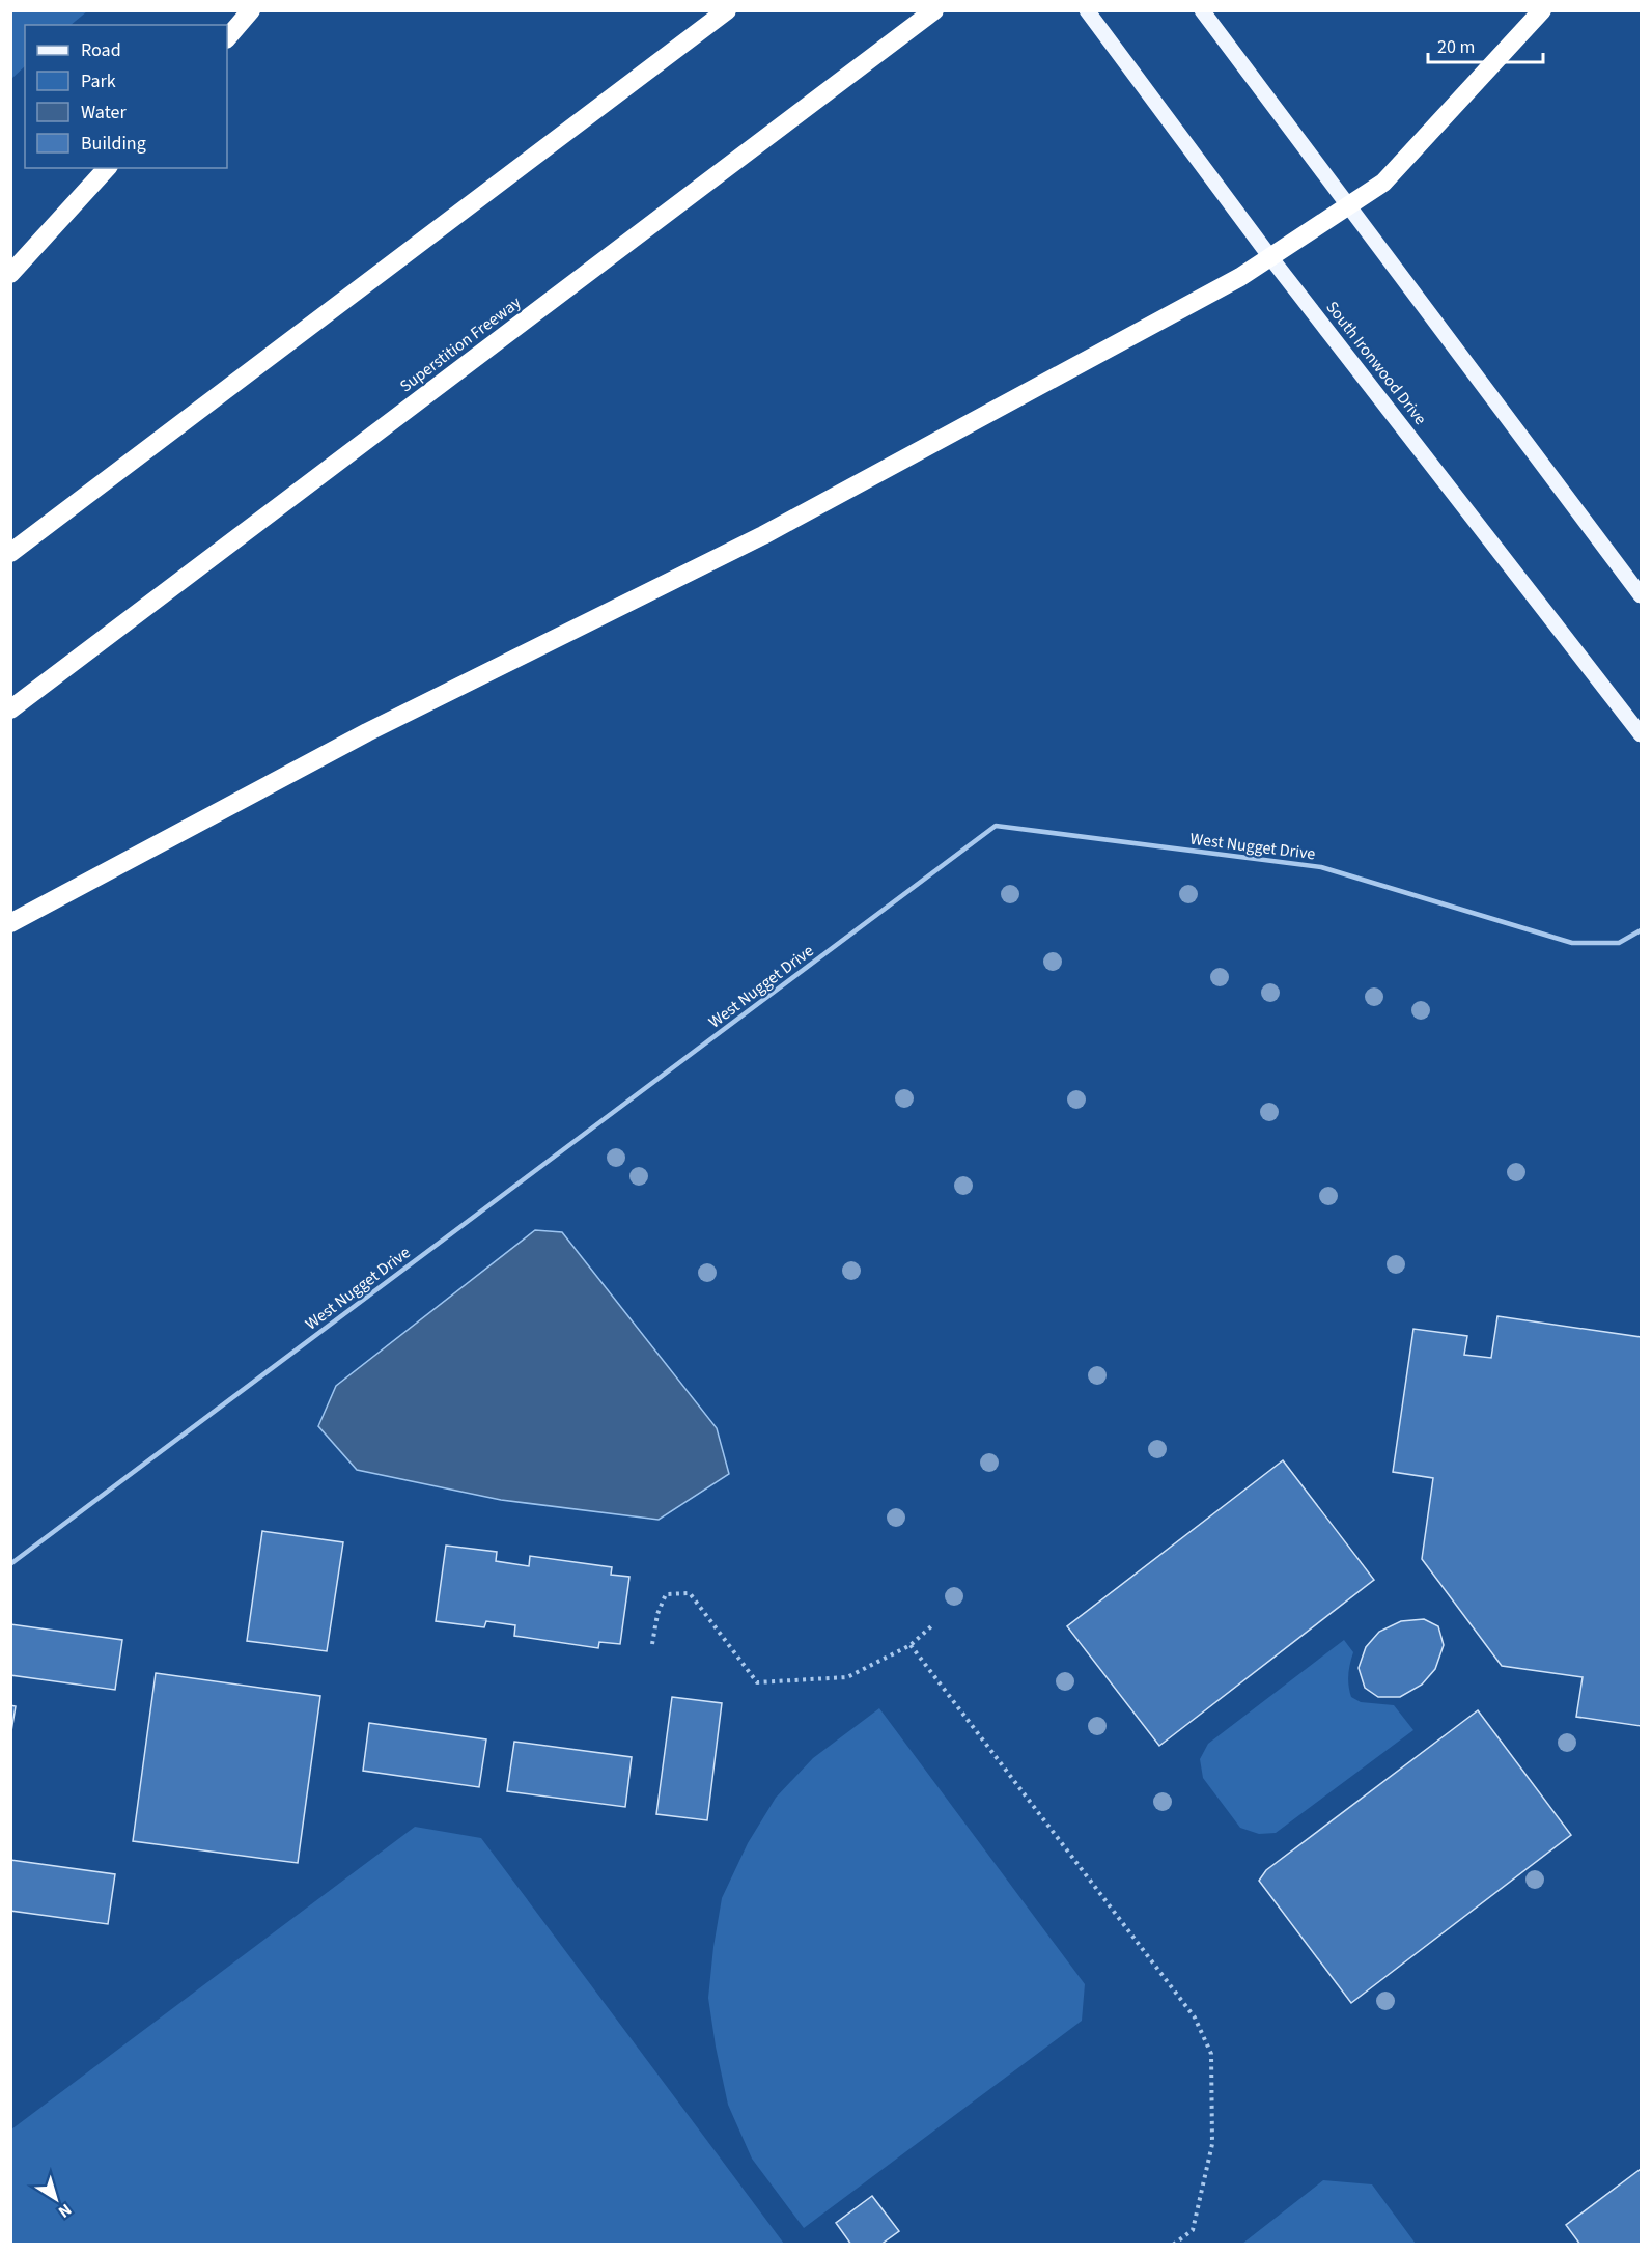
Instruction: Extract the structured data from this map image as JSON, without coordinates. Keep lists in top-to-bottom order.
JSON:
{
  "streets": {
    "highway": ["Superstition Freeway"],
    "main road": ["South Ironwood Drive"],
    "lane": ["West Nugget Drive"]
  },
  "legend": [
    "Road",
    "Park",
    "Water",
    "Building"
  ],
  "scale_bar": "20 m",
  "north": "bottom right"
}
